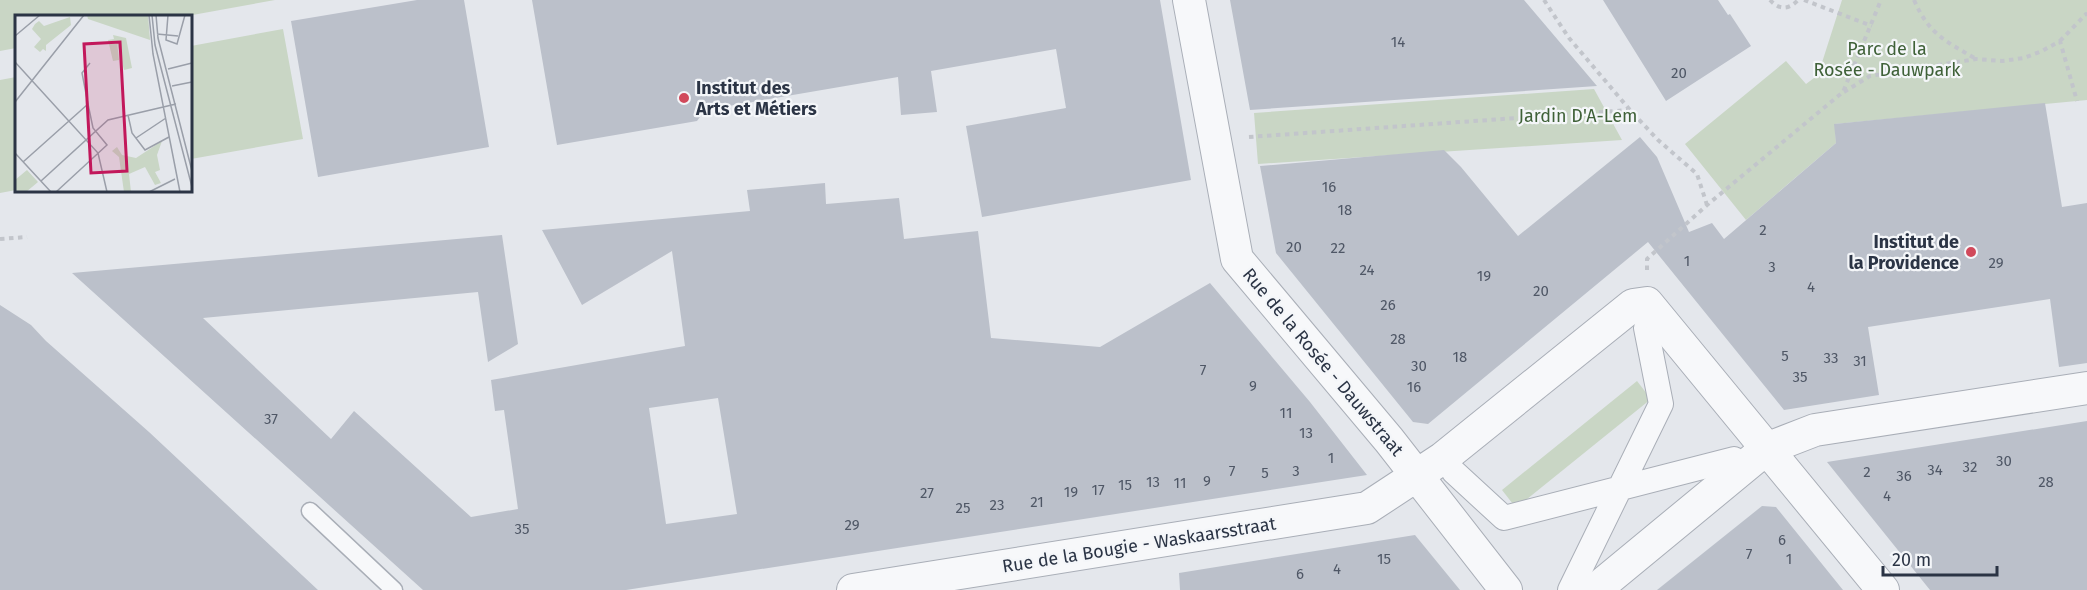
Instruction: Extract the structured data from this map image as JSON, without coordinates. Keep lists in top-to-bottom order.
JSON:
{
  "streets": {
    "street": ["Rue de la Rosée - Dauwstraat", "Rue de la Bougie - Waskaarsstraat"]
  },
  "crossings": [
    ["Rue de la Rosée - Dauwstraat", "Rue de la Bougie - Waskaarsstraat"]
  ],
  "parks": ["Parc de la Rosée - Dauwpark", "Jardin D'A-Lem"],
  "places": ["Institut des Arts et Métiers", "Institut de la Providence"],
  "house_numbers": [
    "14",
    "20",
    "16",
    "18",
    "2",
    "20",
    "22",
    "1",
    "29",
    "3",
    "24",
    "19",
    "4",
    "20",
    "26",
    "28",
    "5",
    "18",
    "33",
    "31",
    "30",
    "7",
    "35",
    "9",
    "16",
    "11",
    "37",
    "13",
    "1",
    "30",
    "32",
    "34",
    "7",
    "3",
    "2",
    "5",
    "36",
    "9",
    "13",
    "28",
    "11",
    "15",
    "17",
    "19",
    "27",
    "4",
    "21",
    "23",
    "25",
    "29",
    "35",
    "6",
    "7",
    "15",
    "1",
    "4",
    "6"
  ],
  "scale_bar": "20 m"
}
